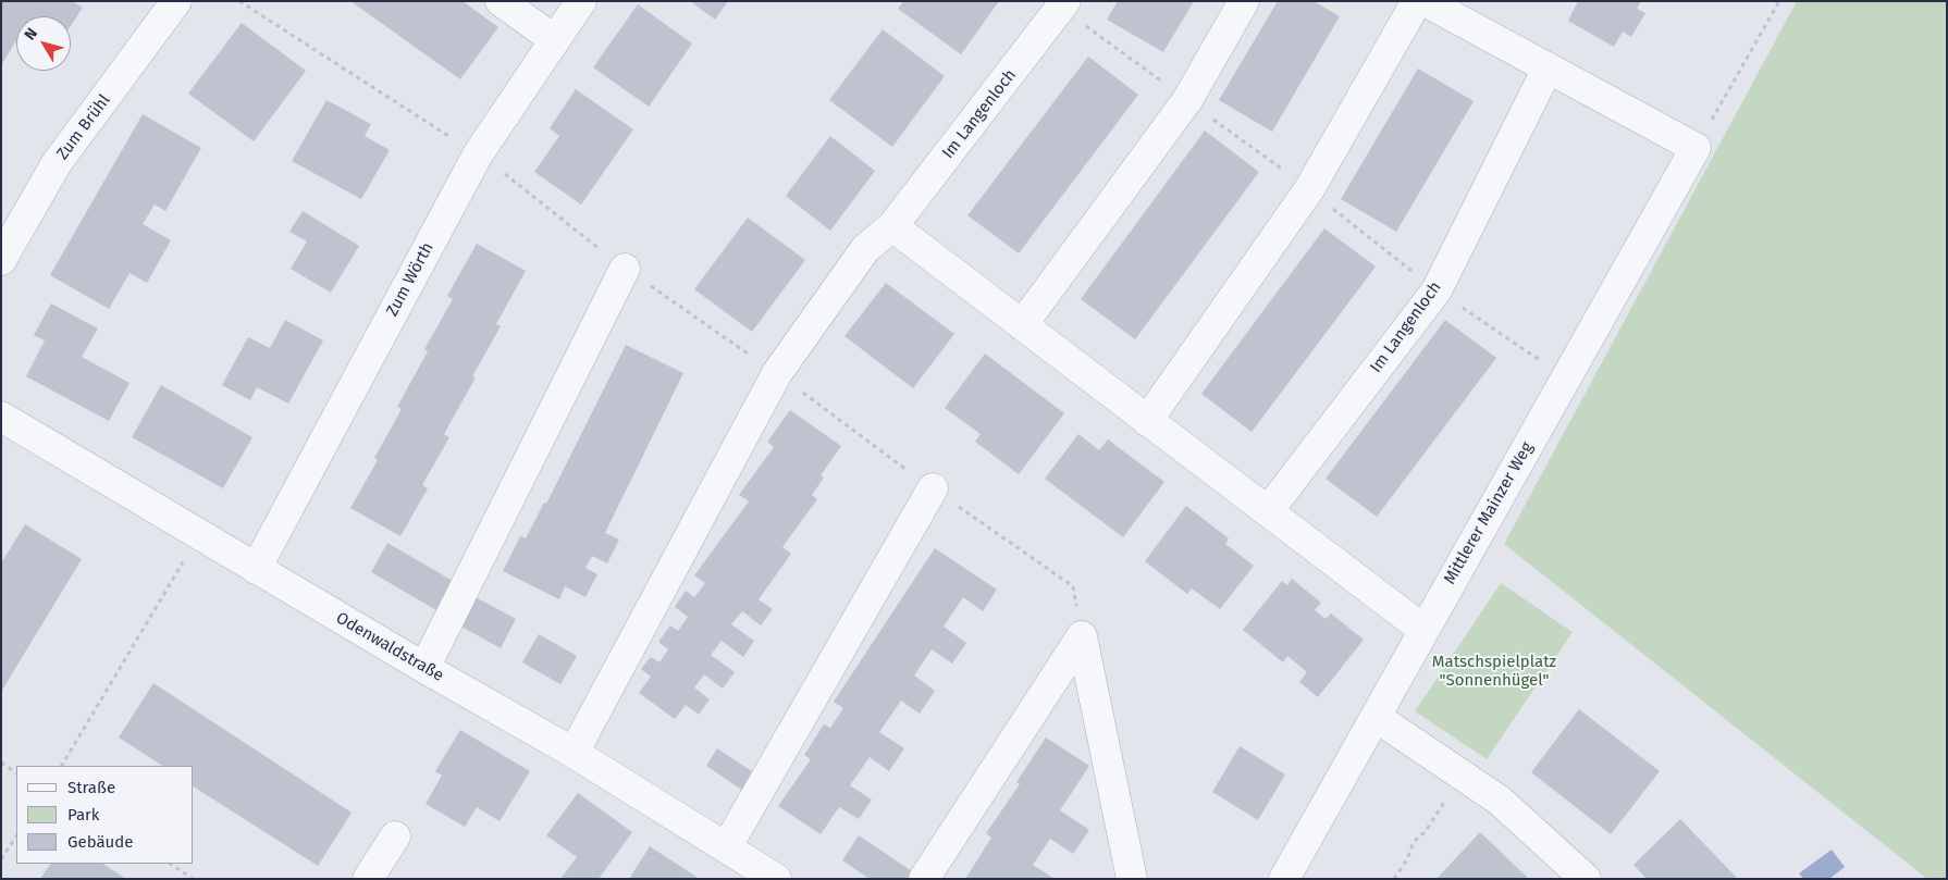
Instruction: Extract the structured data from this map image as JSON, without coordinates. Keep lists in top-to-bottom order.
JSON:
{
  "streets": {
    "street": [
      "Im Langenloch",
      "Zum Brühl",
      "Zum Wörth",
      "Mittlerer Mainzer Weg",
      "Odenwaldstraße"
    ]
  },
  "crossings": [
    ["Im Langenloch", "Odenwaldstraße"],
    ["Zum Wörth", "Odenwaldstraße"]
  ],
  "parks": ["Matschspielplatz \"Sonnenhügel\""],
  "legend": ["Straße", "Park", "Gebäude"],
  "north": "top left"
}
